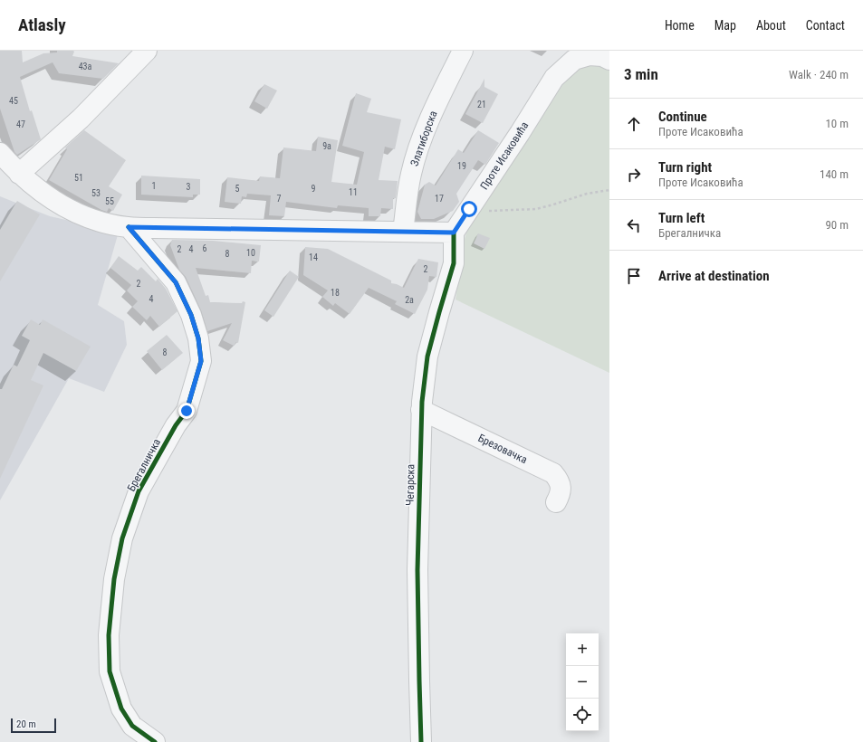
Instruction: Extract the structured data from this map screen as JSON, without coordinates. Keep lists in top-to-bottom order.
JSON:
{
  "streets": {
    "street": [
      "Златиборска",
      "Проте Исаковића",
      "Брезовачка",
      "Брегалничка",
      "Чегарска"
    ]
  },
  "crossings": [
    ["Проте Исаковића", "Чегарска"],
    ["Брезовачка", "Чегарска"]
  ],
  "house_numbers": [
    "43a",
    "45",
    "21",
    "47",
    "9a",
    "19",
    "51",
    "1",
    "3",
    "5",
    "9",
    "11",
    "53",
    "7",
    "17",
    "55",
    "6",
    "2",
    "4",
    "10",
    "8",
    "14",
    "2",
    "2",
    "18",
    "4",
    "2a",
    "8"
  ],
  "scale_bar": "20 m",
  "page": {
    "header": "Atlasly",
    "nav": [
      "Home",
      "Map",
      "About",
      "Contact"
    ],
    "heading": ["3 min", "Walk · 240 m"],
    "list": [
      ["Continue", "Проте Исаковића", "10 m"],
      ["Turn right", "Проте Исаковића", "140 m"],
      ["Turn left", "Брегалничка", "90 m"],
      "Arrive at destination"
    ],
    "map_buttons": ["+", "−"],
    "scale": "20 m"
  }
}
